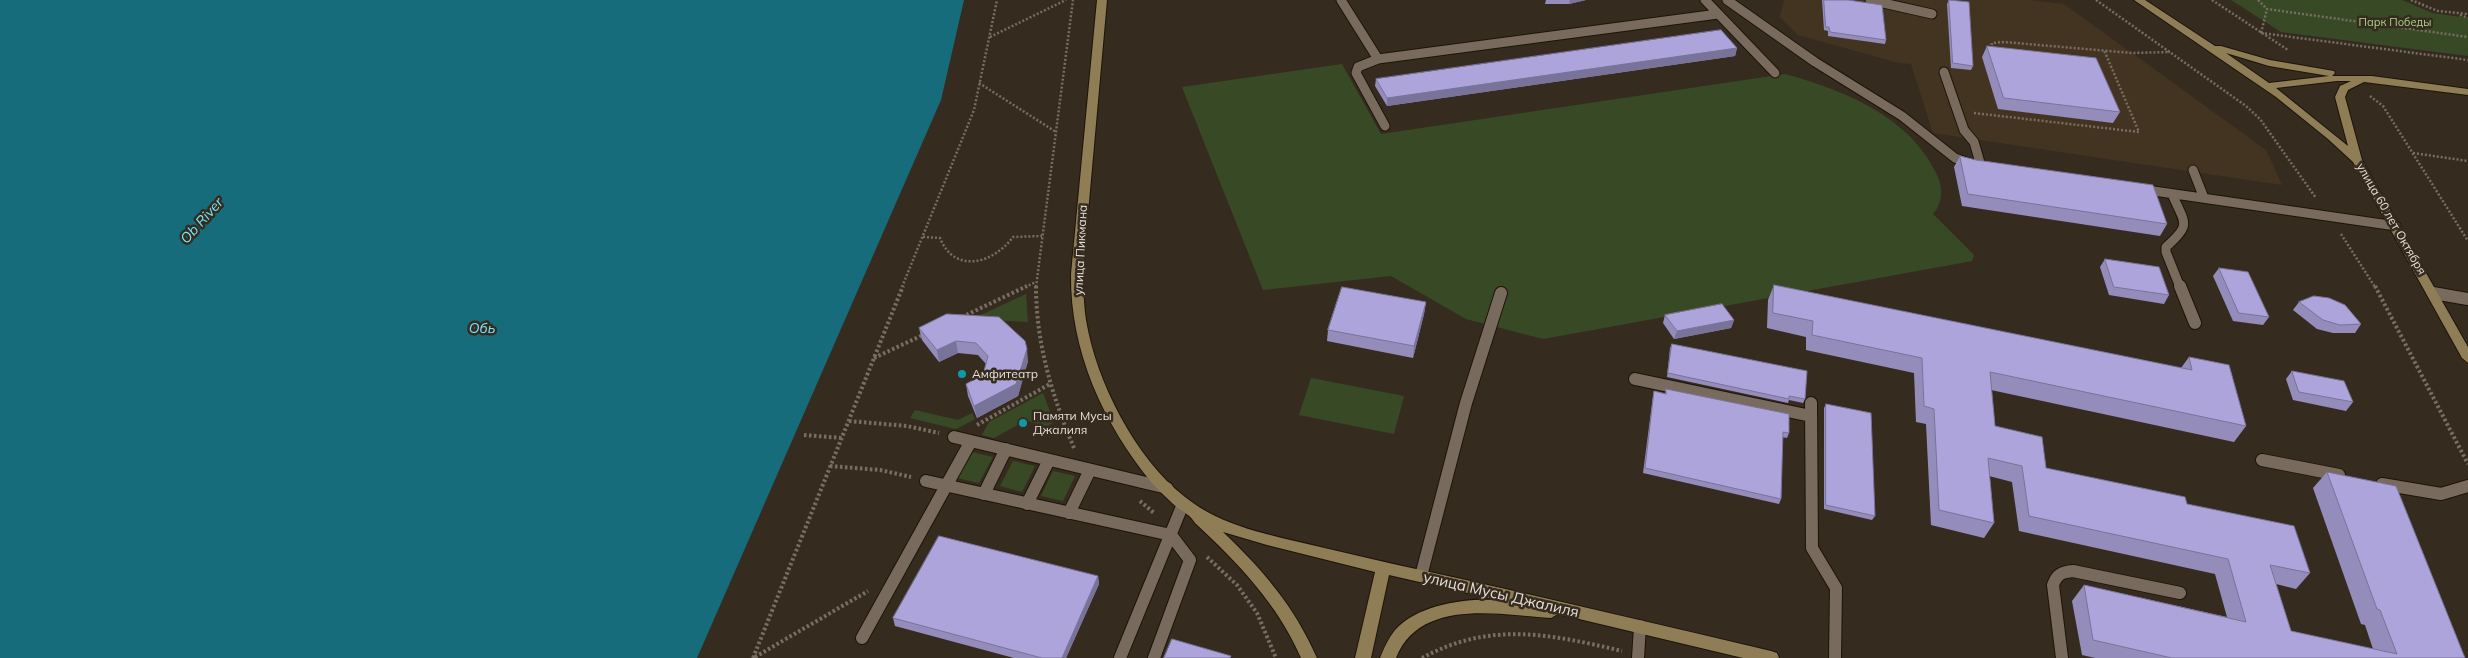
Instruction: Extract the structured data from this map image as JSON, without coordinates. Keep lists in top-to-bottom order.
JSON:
{
  "streets": {
    "street": ["улица 60 лет Октября", "улица Пикмана", "улица Мусы Джалиля"]
  },
  "crossings": [
    ["улица Пикмана", "улица Мусы Джалиля"]
  ],
  "water": ["Ob River", "Обь"],
  "parks": ["Парк Победы"],
  "places": ["Амфитеатр", "Памяти Мусы Джалиля"]
}
